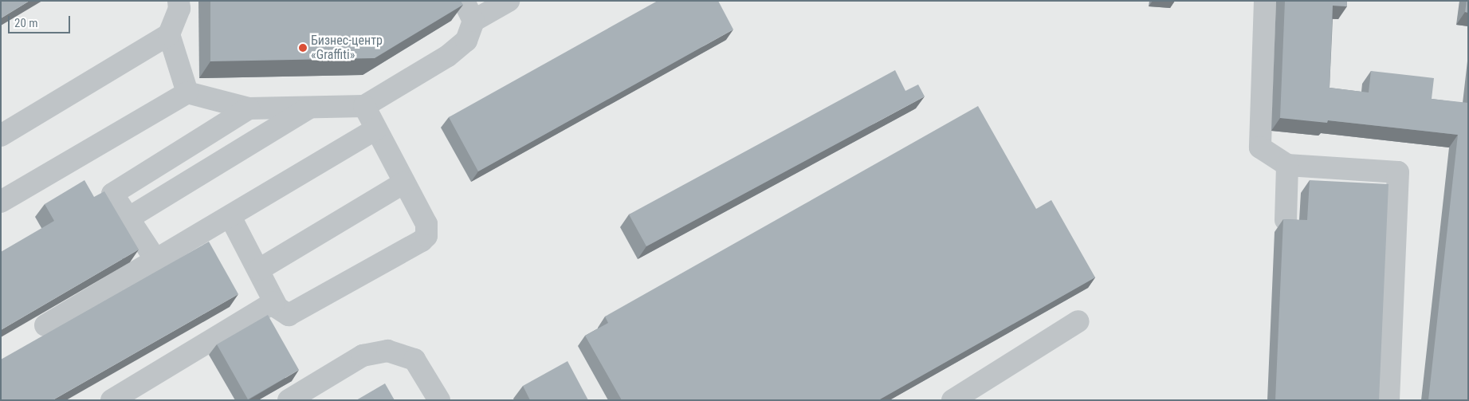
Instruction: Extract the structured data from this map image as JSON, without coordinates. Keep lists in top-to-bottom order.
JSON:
{
  "places": ["Бизнес-центр «Graffiti»"],
  "scale_bar": "20 m"
}
